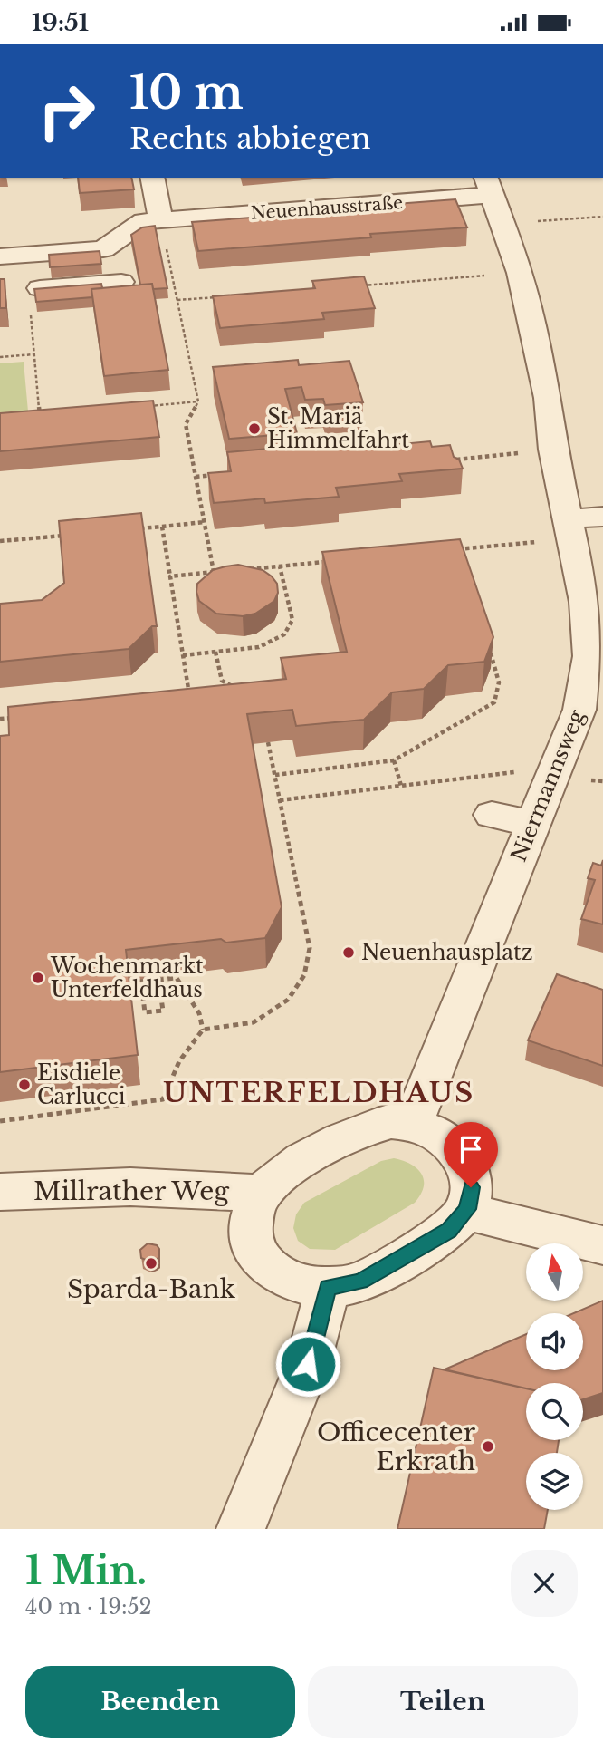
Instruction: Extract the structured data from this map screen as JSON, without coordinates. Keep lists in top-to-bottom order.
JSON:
{
  "streets": {
    "street": ["Neuenhausstraße", "Niermannsweg", "Millrather Weg"]
  },
  "crossings": [
    ["Neuenhausstraße", "Niermannsweg"],
    ["Niermannsweg", "Millrather Weg"]
  ],
  "districts": ["UNTERFELDHAUS"],
  "places": [
    "St. Mariä Himmelfahrt",
    "Neuenhausplatz",
    "Wochenmarkt Unterfeldhaus",
    "Eisdiele Carlucci",
    "Sparda-Bank",
    "Officecenter Erkrath"
  ],
  "north": "top",
  "page": {
    "status": "19:51",
    "turn": ["10 m", "Rechts abbiegen"],
    "heading": ["1 Min.", "40 m · 19:52"],
    "buttons": ["Beenden", "Teilen"]
  }
}
